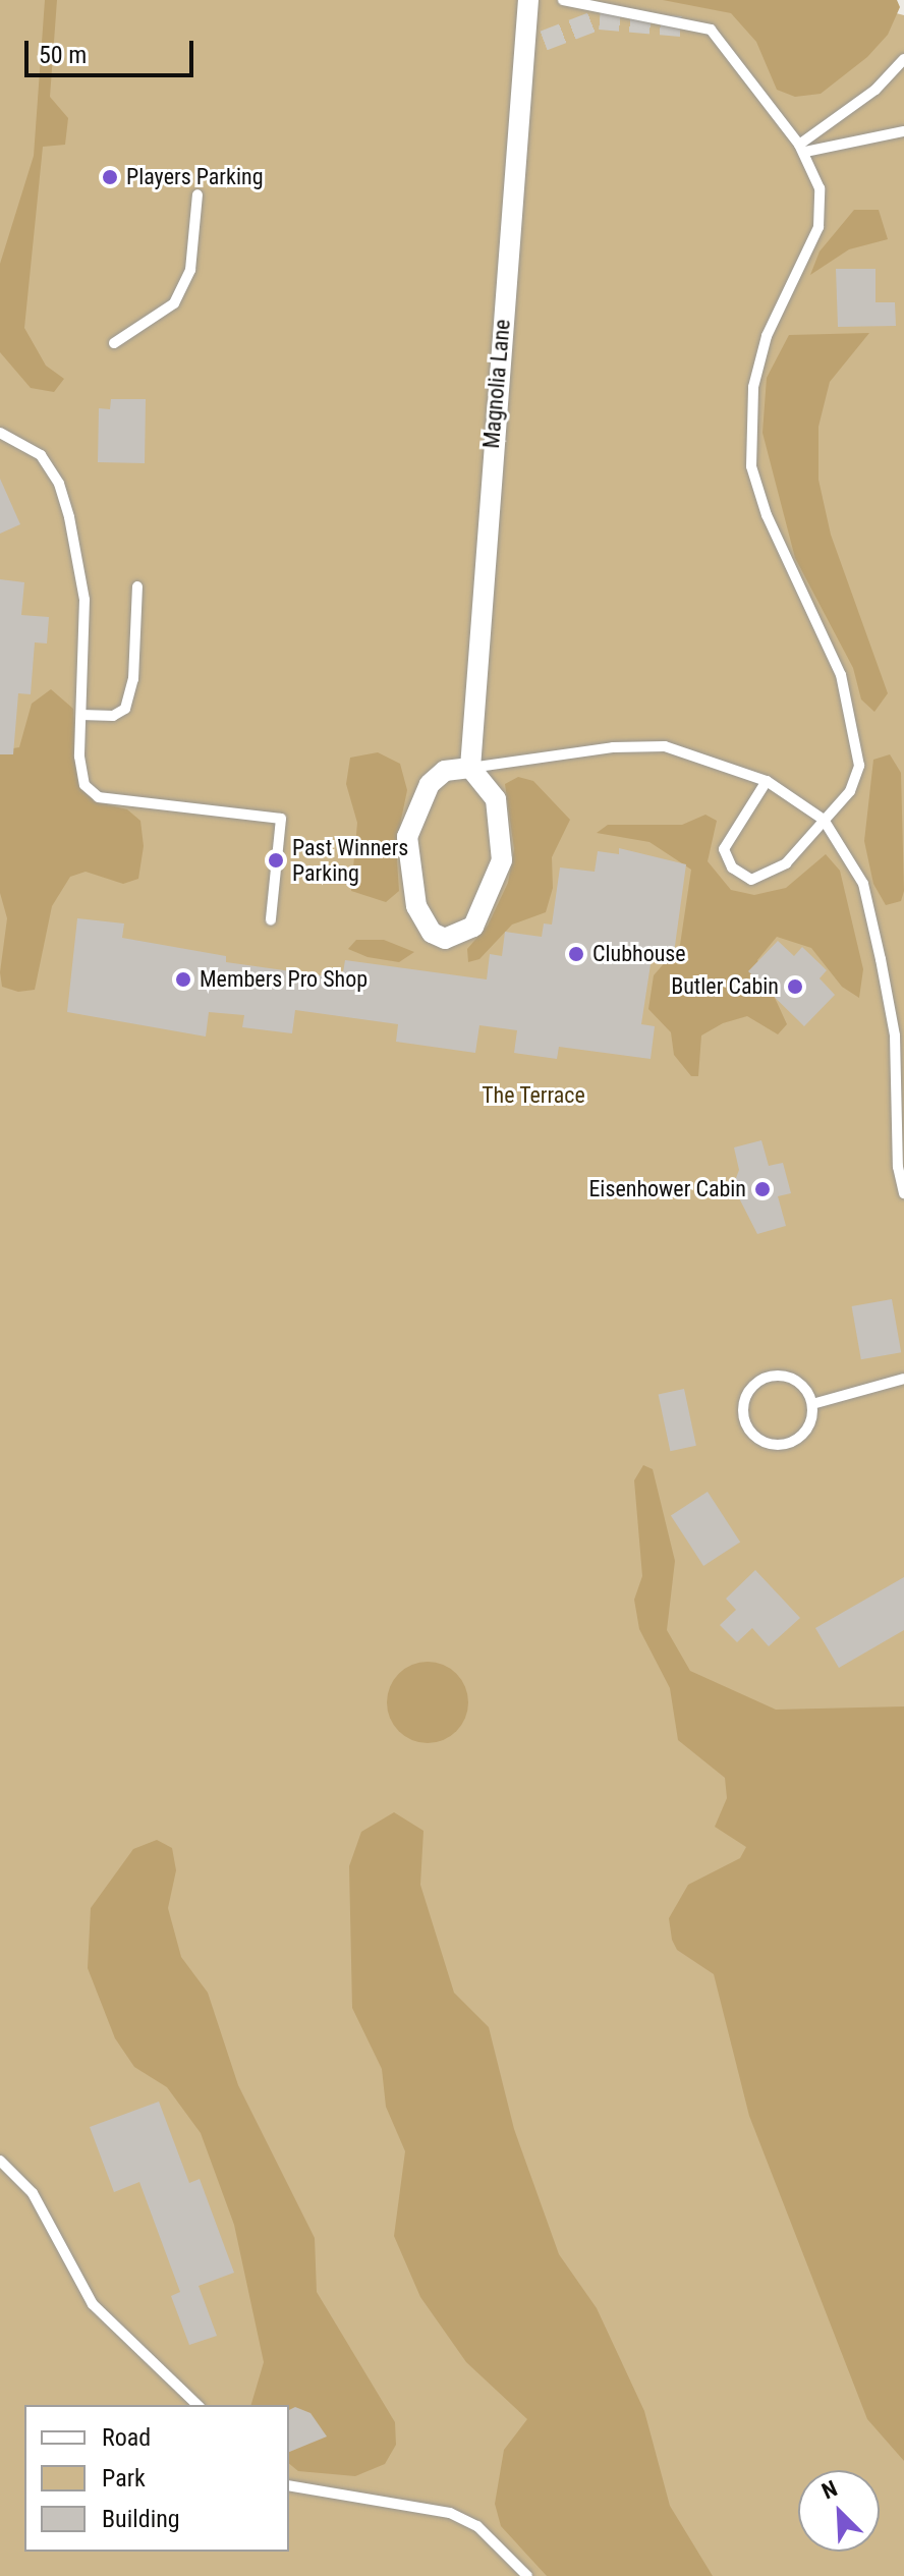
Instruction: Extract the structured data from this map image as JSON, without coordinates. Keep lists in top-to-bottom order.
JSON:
{
  "streets": {
    "street": ["Magnolia Lane"]
  },
  "parks": ["The Terrace"],
  "places": [
    "Players Parking",
    "Past Winners Parking",
    "Clubhouse",
    "Members Pro Shop",
    "Butler Cabin",
    "Eisenhower Cabin"
  ],
  "legend": ["Road", "Park", "Building"],
  "scale_bar": "50 m",
  "north": "top left"
}
